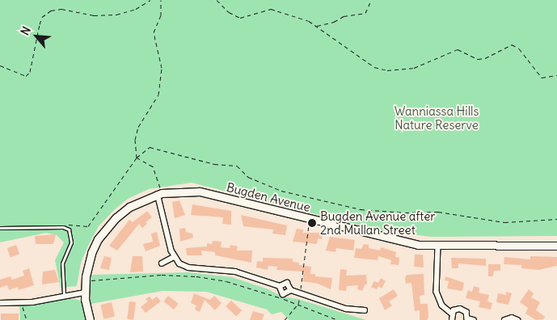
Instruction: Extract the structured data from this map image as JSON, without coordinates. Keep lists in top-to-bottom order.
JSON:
{
  "streets": {
    "street": ["Bugden Avenue"]
  },
  "parks": ["Wanniassa Hills Nature Reserve"],
  "places": ["Bugden Avenue after 2nd Mullan Street"],
  "north": "top left"
}
